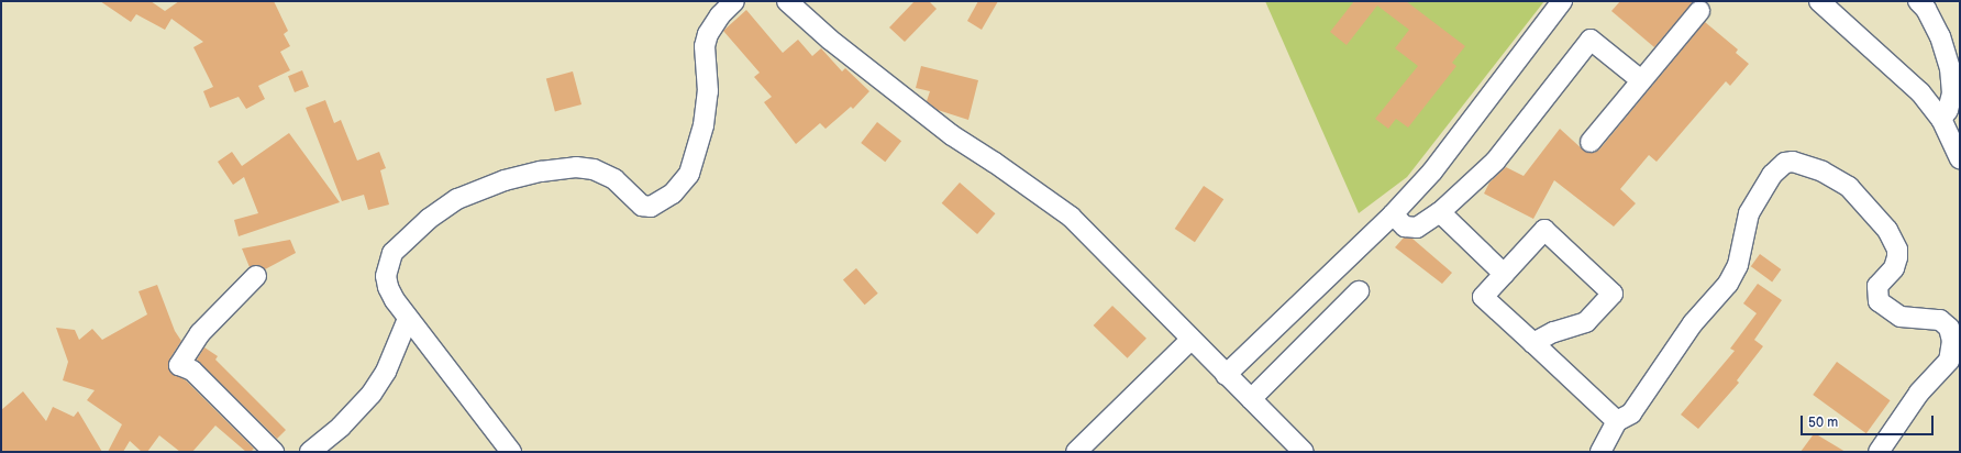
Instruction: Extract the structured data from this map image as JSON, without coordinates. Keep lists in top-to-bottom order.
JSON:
{
  "scale_bar": "50 m"
}
